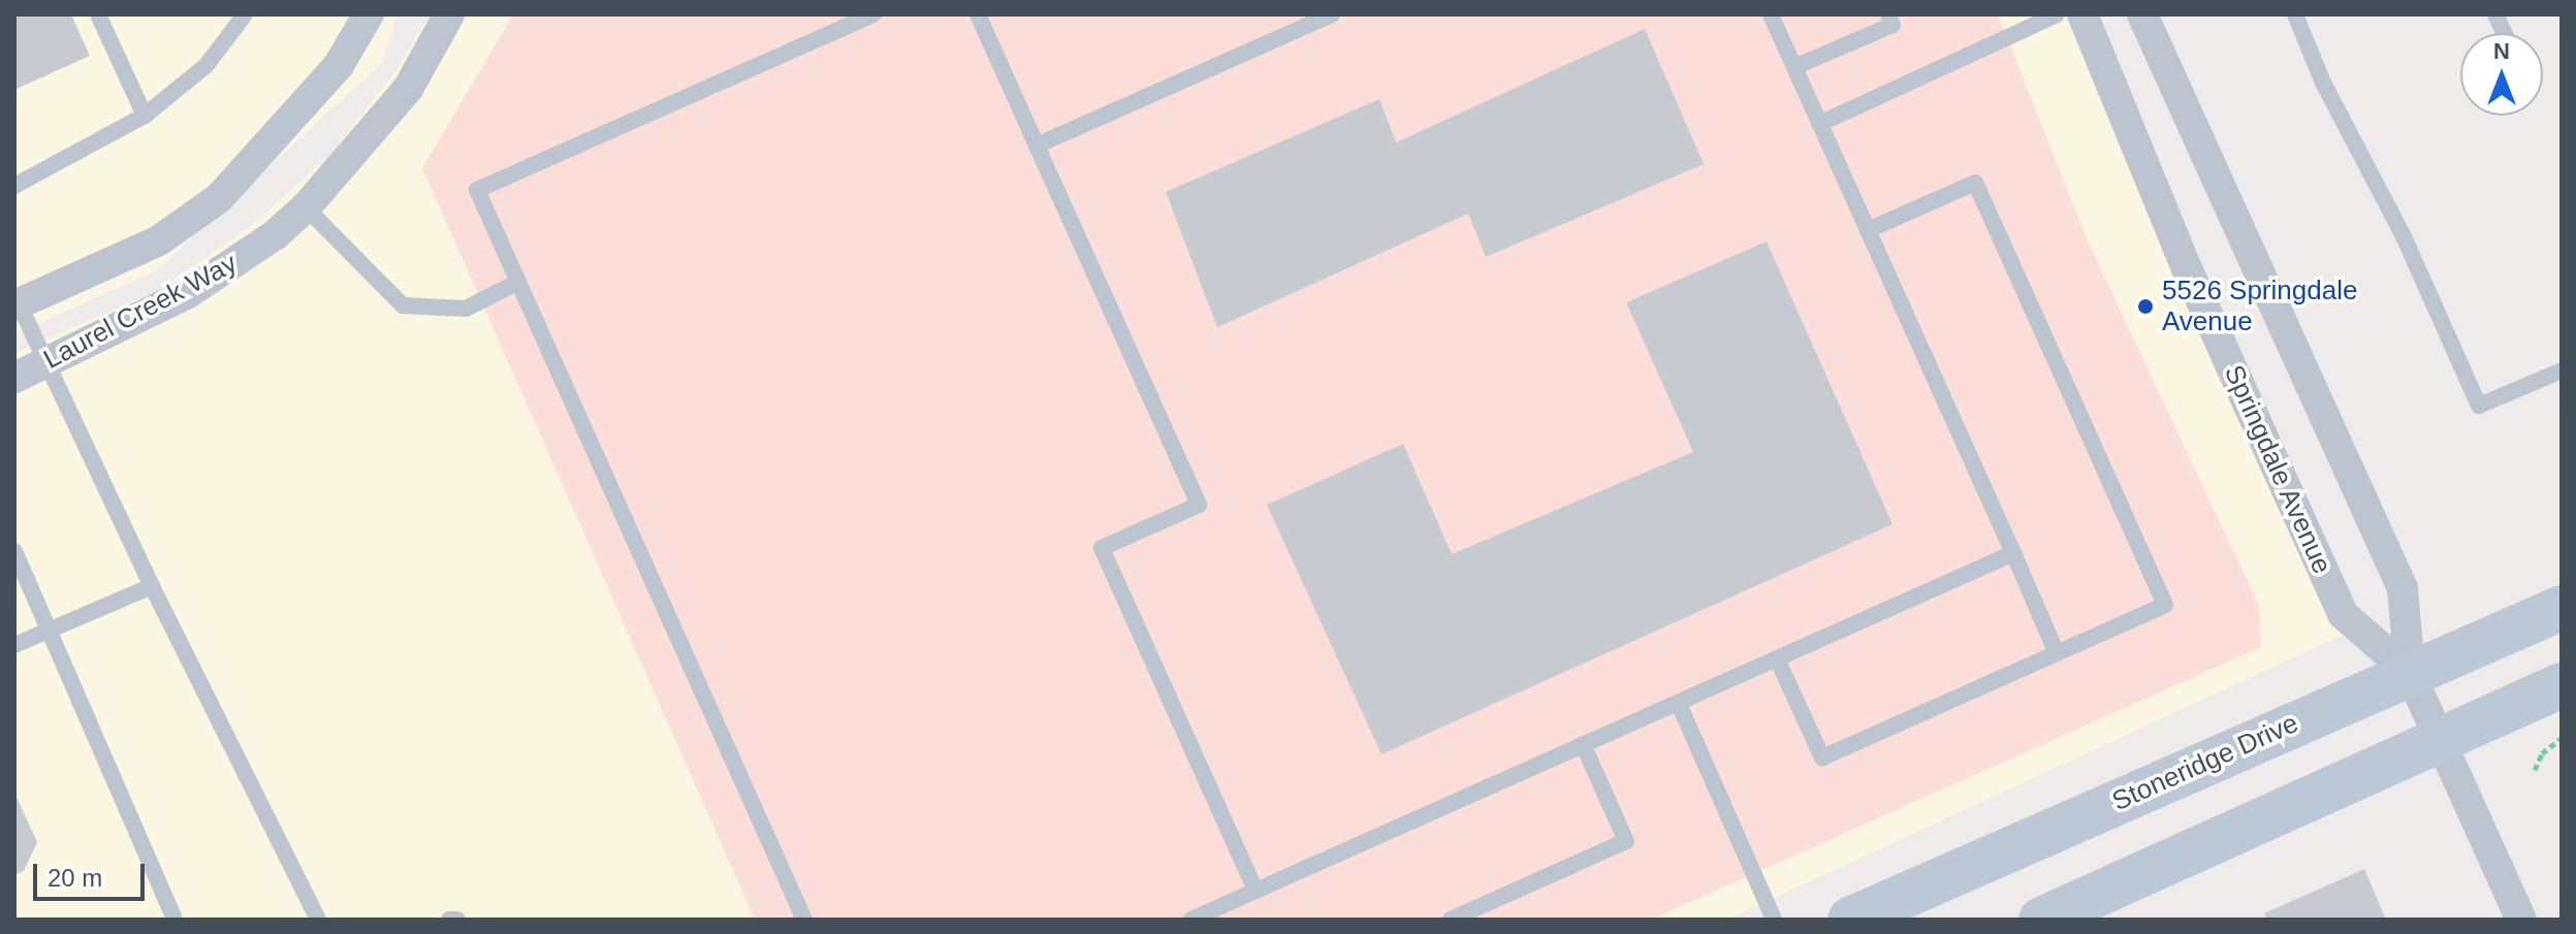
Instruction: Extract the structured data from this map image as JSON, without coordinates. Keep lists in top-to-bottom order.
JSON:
{
  "streets": {
    "main road": ["Stoneridge Drive"],
    "street": ["Laurel Creek Way", "Springdale Avenue"]
  },
  "crossings": [
    ["Springdale Avenue", "Stoneridge Drive"]
  ],
  "places": ["5526 Springdale Avenue"],
  "scale_bar": "20 m",
  "north": "top"
}
